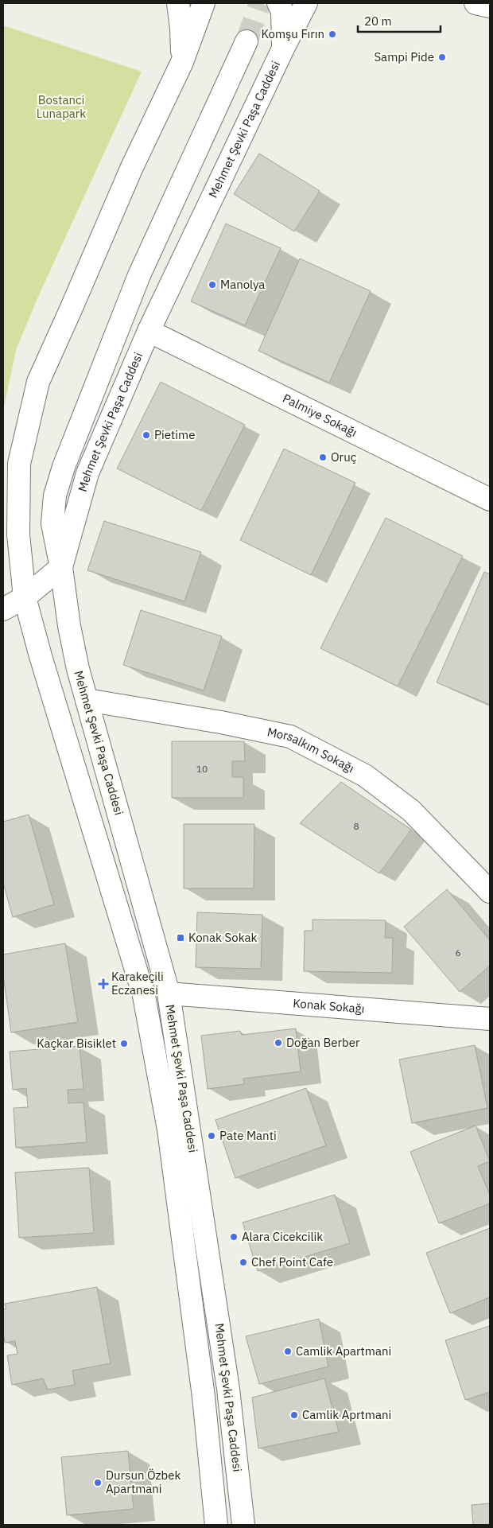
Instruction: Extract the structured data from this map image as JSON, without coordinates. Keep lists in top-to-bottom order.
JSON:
{
  "streets": {
    "main road": [
      "Mehmet Şevki Paşa Caddesi",
      "Palmiye Sokağı",
      "Morsalkım Sokağı",
      "Konak Sokağı"
    ]
  },
  "crossings": [
    ["Mehmet Şevki Paşa Caddesi", "Palmiye Sokağı"],
    ["Mehmet Şevki Paşa Caddesi", "Morsalkım Sokağı"],
    ["Mehmet Şevki Paşa Caddesi", "Konak Sokağı"]
  ],
  "parks": ["Bostanci Lunapark"],
  "places": {
    "other": [
      "Komşu Fırın",
      "Sampi Pide",
      "Manolya",
      "Pietime",
      "Oruç",
      "Doğan Berber",
      "Kaçkar Bisiklet",
      "Pate Manti",
      "Alara Cicekcilik",
      "Chef Point Cafe",
      "Camlik Apartmani",
      "Camlik Aprtmani",
      "Dursun Özbek Apartmani"
    ],
    "transit": ["Konak Sokak"],
    "health": ["Karakeçili Eczanesi"]
  },
  "house_numbers": ["10", "8", "6"],
  "scale_bar": "20 m"
}
